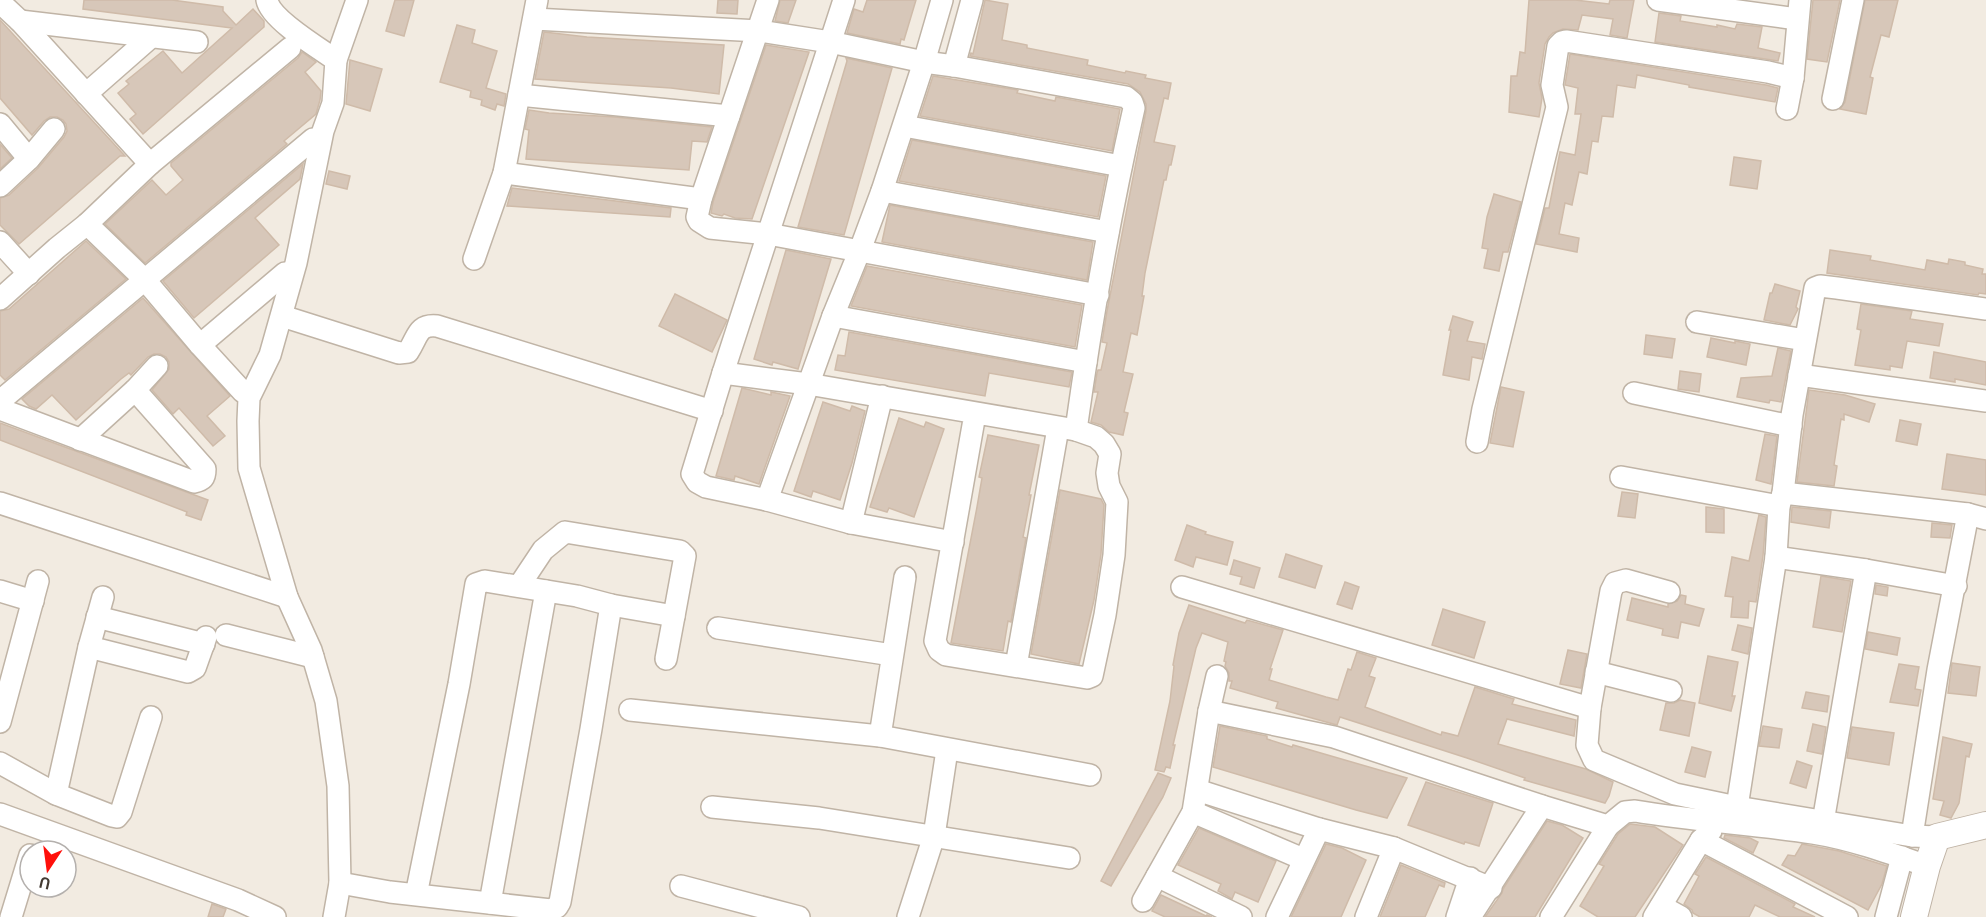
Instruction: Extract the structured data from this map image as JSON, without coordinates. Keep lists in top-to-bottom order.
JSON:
{
  "north": "bottom"
}
